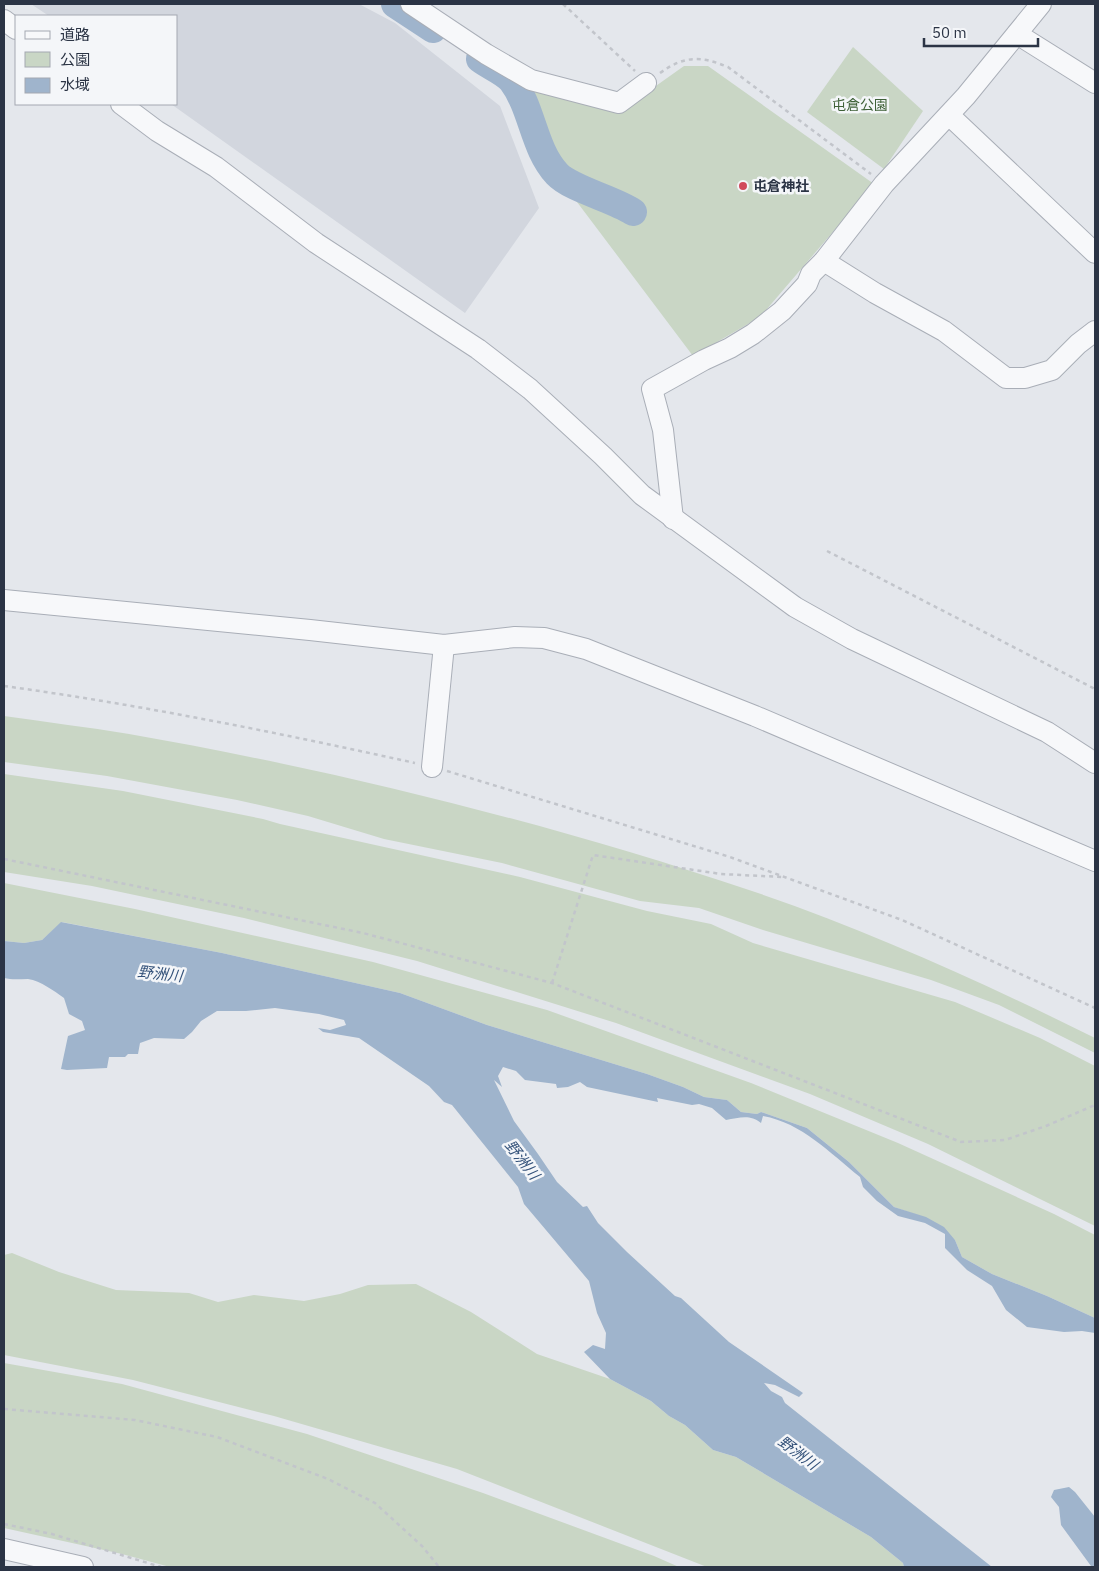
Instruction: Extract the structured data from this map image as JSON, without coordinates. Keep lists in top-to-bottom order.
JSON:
{
  "water": ["野洲川"],
  "parks": ["屯倉公園"],
  "places": ["屯倉神社"],
  "legend": ["道路", "公園", "水域"],
  "scale_bar": "50 m"
}
